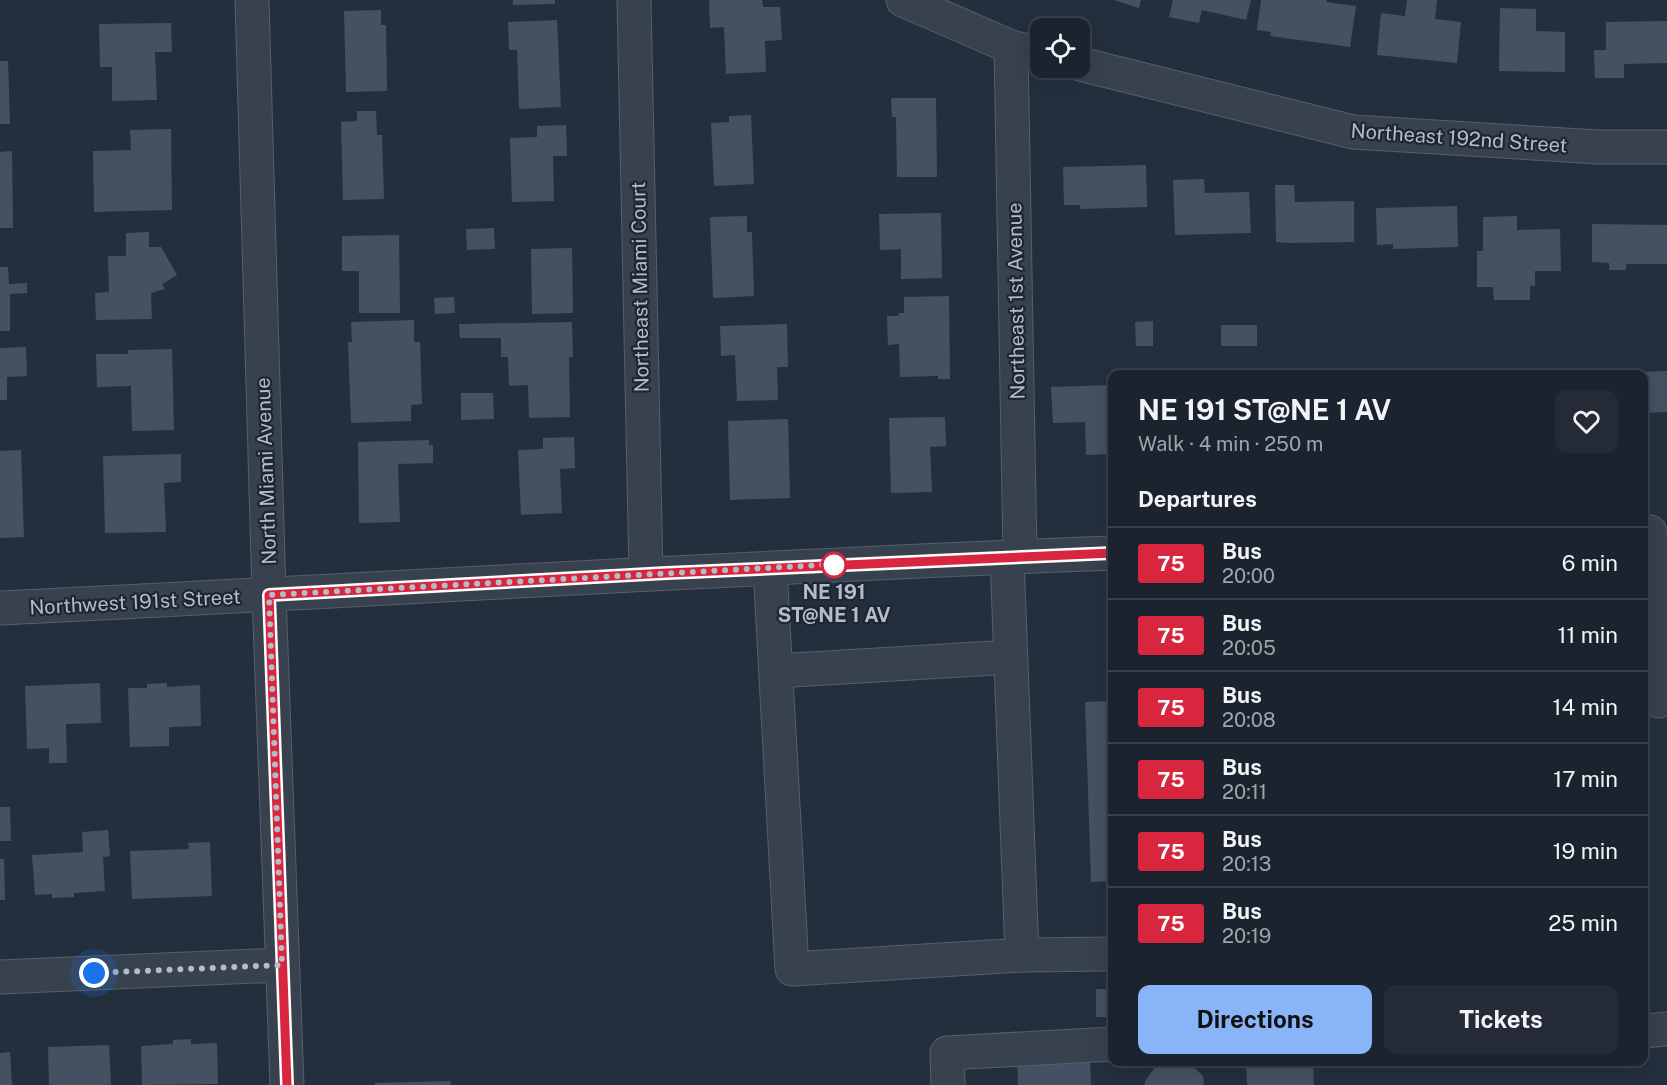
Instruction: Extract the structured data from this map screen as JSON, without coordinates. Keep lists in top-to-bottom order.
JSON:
{
  "streets": {
    "street": [
      "Northeast 192nd Street",
      "Northeast Miami Court",
      "Northeast 1st Avenue",
      "North Miami Avenue",
      "Northwest 191st Street"
    ]
  },
  "crossings": [
    ["Northeast Miami Court", "Northwest 191st Street"],
    ["Northeast 1st Avenue", "Northwest 191st Street"],
    ["North Miami Avenue", "Northwest 191st Street"]
  ],
  "places": ["NE 191 ST@NE 1 AV"],
  "lines": ["bus line 75"],
  "page": {
    "heading": [
      ["NE 191 ST@NE 1 AV", "Walk · 4 min · 250 m"],
      "Departures"
    ],
    "list": [
      {
        "mark": "75",
        "name": "Bus",
        "note": "20:00",
        "value": "6 min"
      },
      {
        "mark": "75",
        "name": "Bus",
        "note": "20:05",
        "value": "11 min"
      },
      {
        "mark": "75",
        "name": "Bus",
        "note": "20:08",
        "value": "14 min"
      },
      {
        "mark": "75",
        "name": "Bus",
        "note": "20:11",
        "value": "17 min"
      },
      {
        "mark": "75",
        "name": "Bus",
        "note": "20:13",
        "value": "19 min"
      },
      {
        "mark": "75",
        "name": "Bus",
        "note": "20:19",
        "value": "25 min"
      }
    ],
    "buttons": ["Directions", "Tickets"]
  }
}
